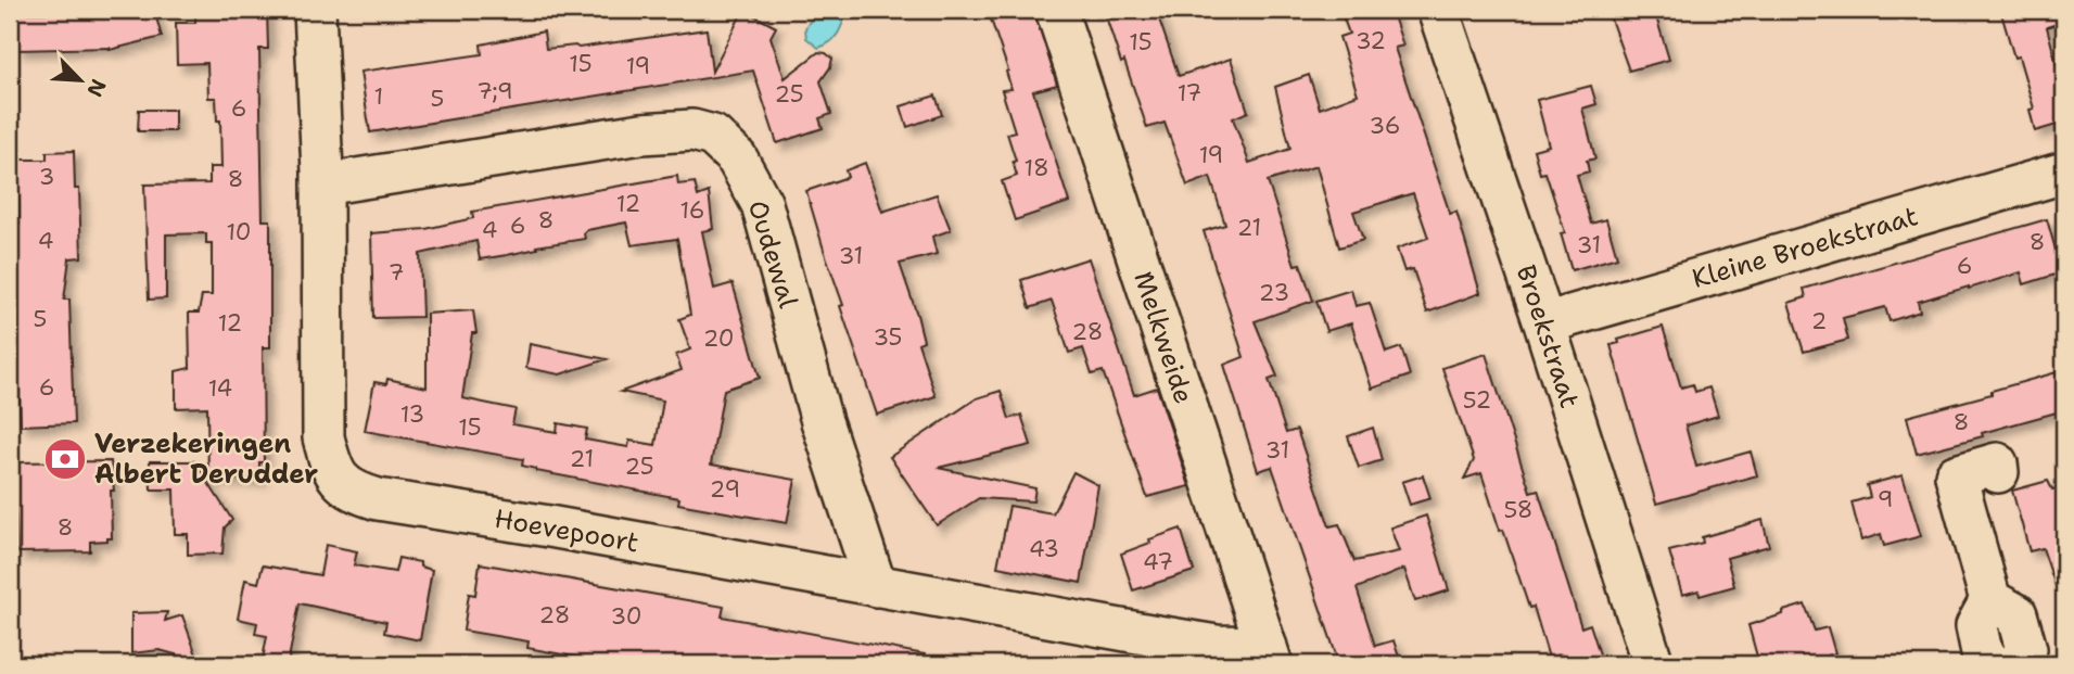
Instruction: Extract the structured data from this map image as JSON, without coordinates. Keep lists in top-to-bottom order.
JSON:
{
  "streets": {
    "street": [
      "Kleine Broekstraat",
      "Oudewal",
      "Broekstraat",
      "Melkweide",
      "Hoevepoort"
    ]
  },
  "crossings": [
    ["Kleine Broekstraat", "Broekstraat"],
    ["Oudewal", "Hoevepoort"],
    ["Melkweide", "Hoevepoort"]
  ],
  "places": {
    "bank": ["Verzekeringen Albert Derudder"]
  },
  "house_numbers": [
    "32",
    "15",
    "15",
    "19",
    "7;9",
    "17",
    "25",
    "1",
    "5",
    "6",
    "36",
    "19",
    "18",
    "3",
    "8",
    "12",
    "16",
    "8",
    "6",
    "21",
    "4",
    "10",
    "4",
    "8",
    "31",
    "31",
    "6",
    "7",
    "23",
    "5",
    "2",
    "12",
    "28",
    "35",
    "20",
    "6",
    "14",
    "52",
    "13",
    "8",
    "15",
    "31",
    "21",
    "25",
    "29",
    "9",
    "58",
    "8",
    "43",
    "47",
    "28",
    "30"
  ],
  "north": "bottom right"
}
